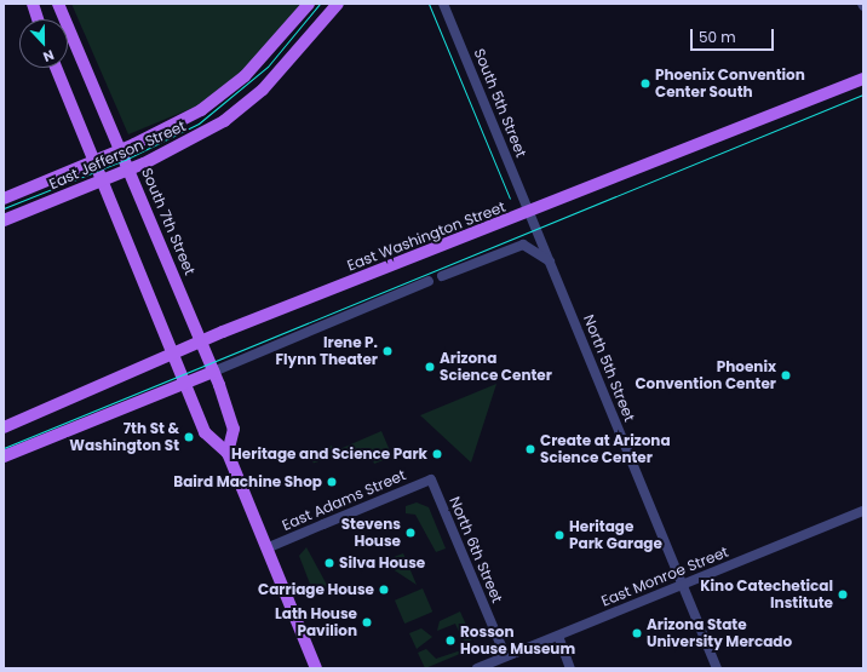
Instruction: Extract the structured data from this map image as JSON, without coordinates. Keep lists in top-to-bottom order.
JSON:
{
  "streets": {
    "main road": ["East Jefferson Street", "South 7th Street", "East Washington Street"],
    "street": [
      "South 5th Street",
      "North 5th Street",
      "East Adams Street",
      "North 6th Street",
      "East Monroe Street"
    ]
  },
  "crossings": [
    ["South 5th Street", "East Washington Street"],
    ["South 5th Street", "North 5th Street"],
    ["East Jefferson Street", "South 7th Street"],
    ["South 7th Street", "East Washington Street"],
    ["East Washington Street", "North 5th Street"],
    ["North 5th Street", "East Monroe Street"],
    ["East Adams Street", "North 6th Street"],
    ["North 6th Street", "East Monroe Street"]
  ],
  "places": [
    "Phoenix Convention Center South",
    "Irene P. Flynn Theater",
    "Arizona Science Center",
    "Phoenix Convention Center",
    "7th St & Washington St",
    "Create at Arizona Science Center",
    "Heritage and Science Park",
    "Baird Machine Shop",
    "Stevens House",
    "Heritage Park Garage",
    "Silva House",
    "Carriage House",
    "Kino Catechetical Institute",
    "Lath House Pavilion",
    "Arizona State University Mercado",
    "Rosson House Museum"
  ],
  "scale_bar": "50 m",
  "north": "bottom"
}
